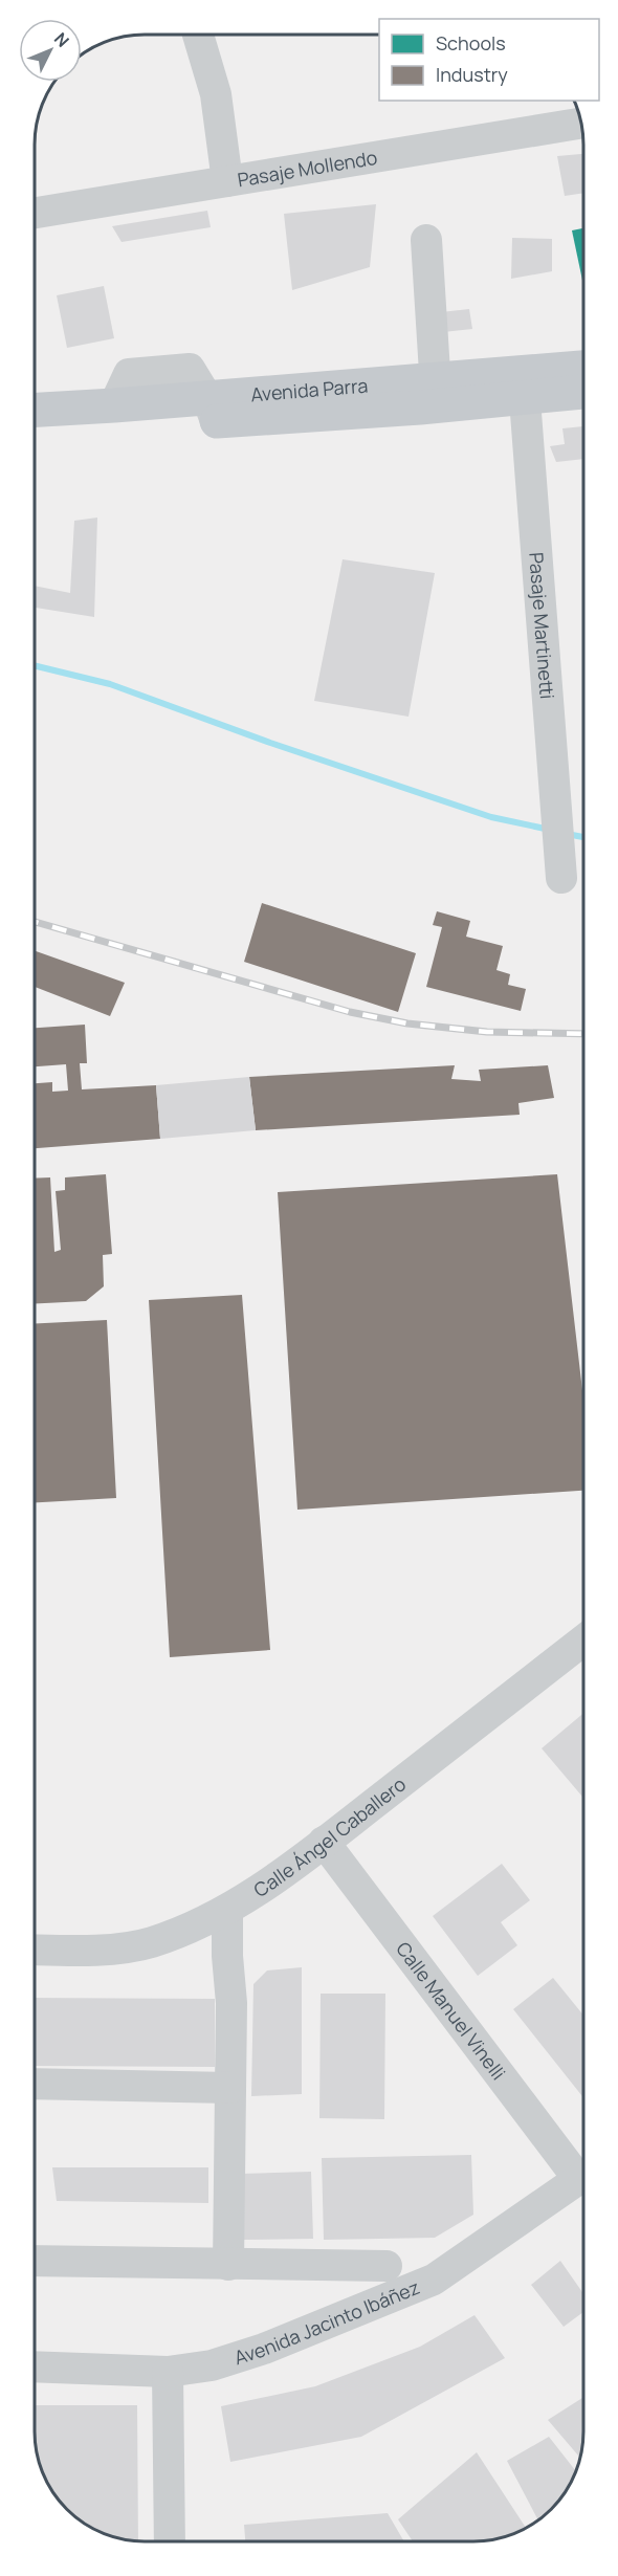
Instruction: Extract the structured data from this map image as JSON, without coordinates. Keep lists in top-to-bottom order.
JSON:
{
  "streets": {
    "main road": ["Avenida Parra"],
    "street": [
      "Pasaje Mollendo",
      "Pasaje Martinetti",
      "Calle Ángel Caballero",
      "Calle Manuel Vinelli",
      "Avenida Jacinto Ibáñez"
    ]
  },
  "crossings": [
    ["Avenida Parra", "Pasaje Martinetti"],
    ["Calle Ángel Caballero", "Calle Manuel Vinelli"]
  ],
  "legend": ["Schools", "Industry"],
  "north": "top right"
}
